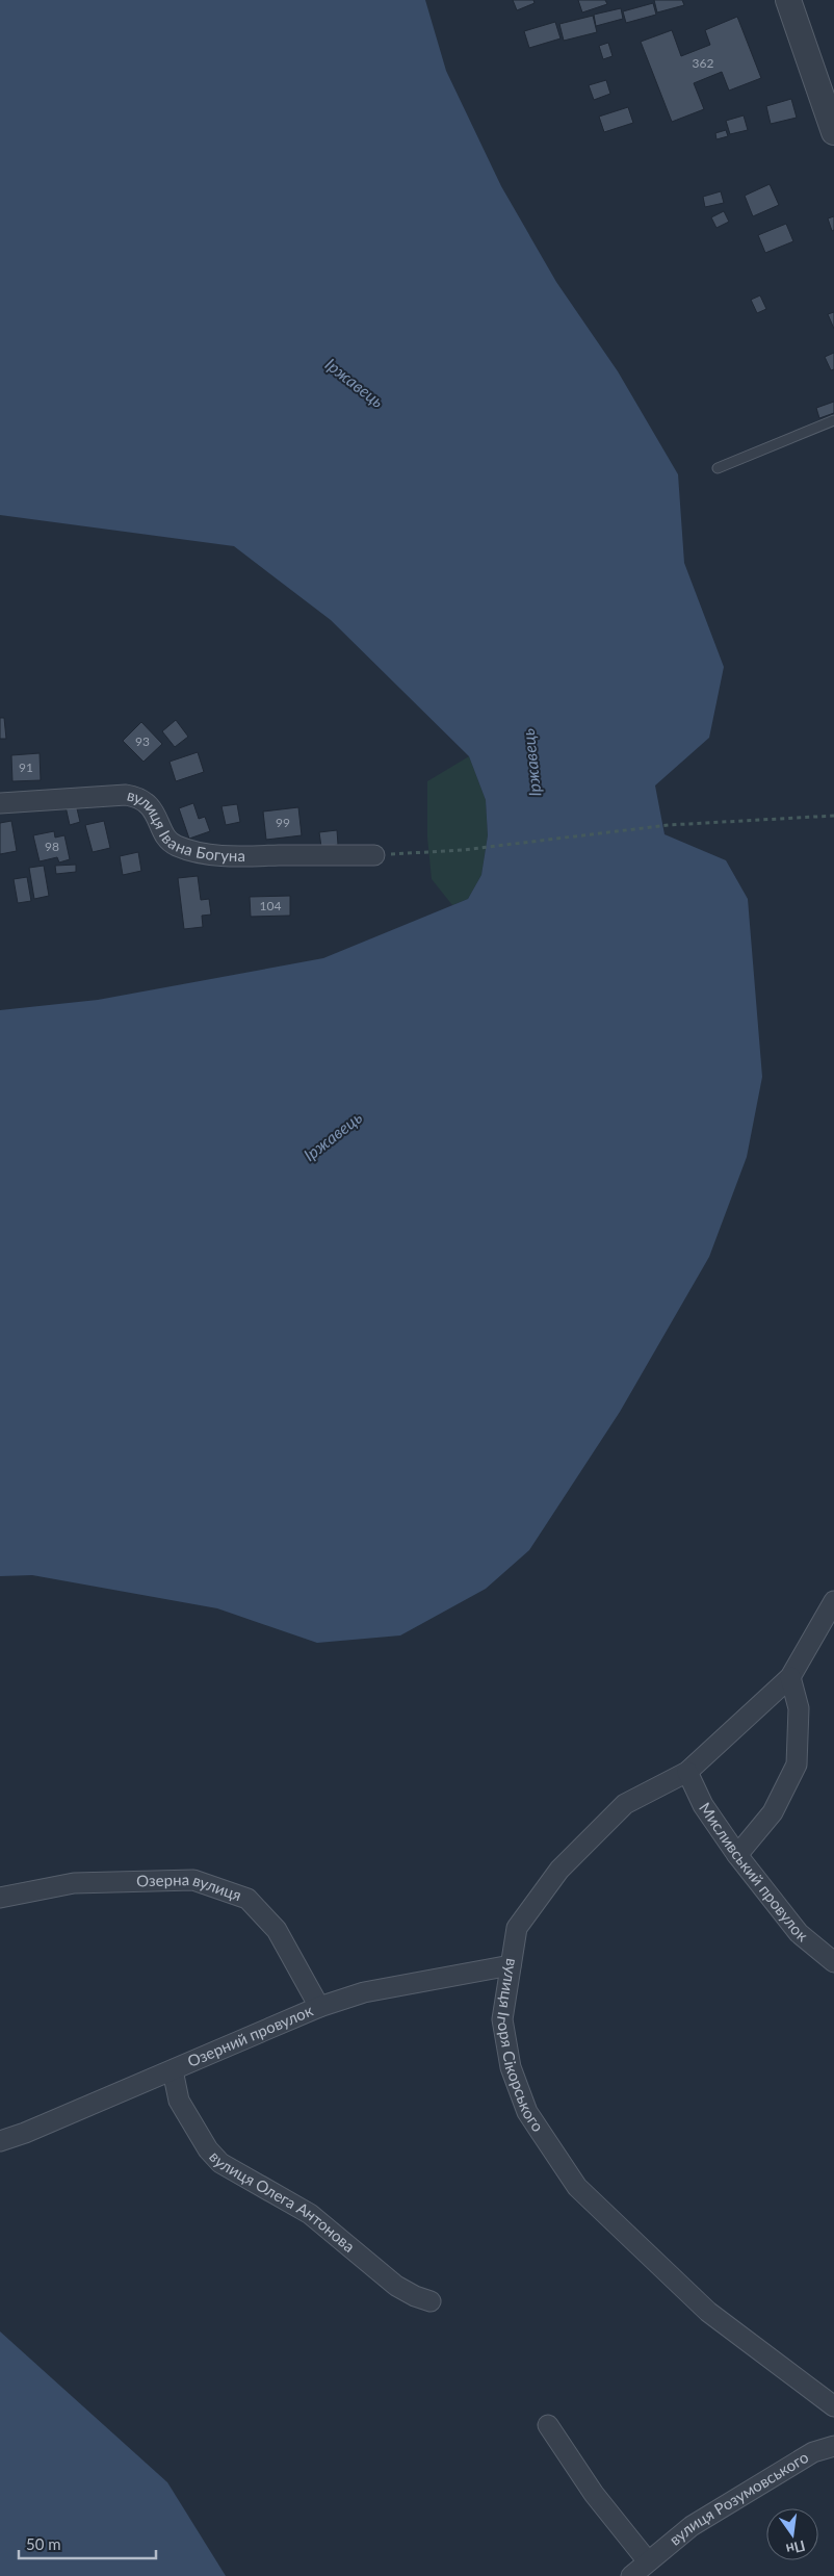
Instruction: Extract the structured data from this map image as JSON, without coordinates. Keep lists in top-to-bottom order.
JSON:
{
  "streets": {
    "street": [
      "вулиця Івана Богуна",
      "Мисливський провулок",
      "Озерна вулиця",
      "Озерний провулок",
      "вулиця Ігоря Сікорського",
      "вулиця Олега Антонова",
      "вулиця Розумовського"
    ]
  },
  "crossings": [
    ["Мисливський провулок", "вулиця Ігоря Сікорського"],
    ["Озерна вулиця", "Озерний провулок"],
    ["Озерний провулок", "вулиця Ігоря Сікорського"],
    ["Озерний провулок", "вулиця Олега Антонова"]
  ],
  "water": ["Іржавець"],
  "house_numbers": [
    "362",
    "93",
    "91",
    "99",
    "98",
    "104"
  ],
  "scale_bar": "50 m",
  "north": "bottom"
}
